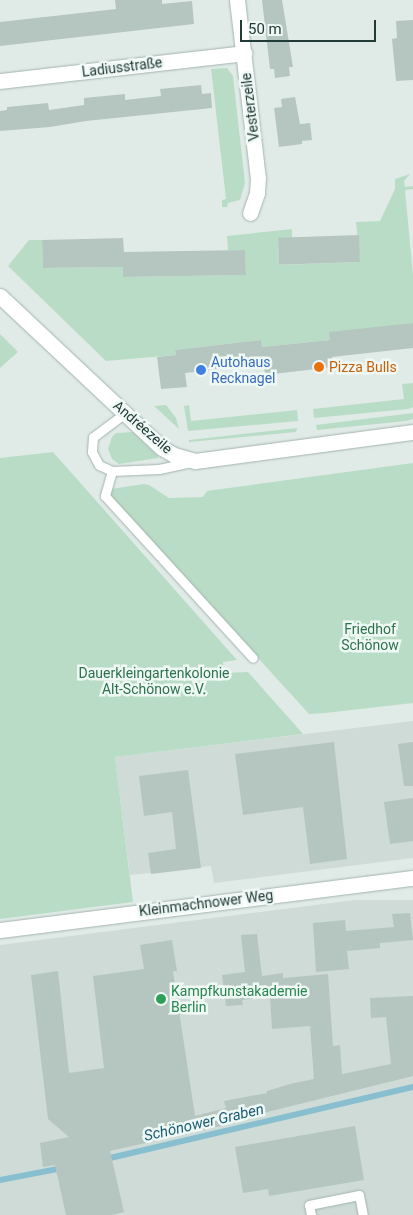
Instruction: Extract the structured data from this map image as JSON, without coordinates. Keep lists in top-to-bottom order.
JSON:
{
  "streets": {
    "street": [
      "Ladiusstraße",
      "Vesterzeile",
      "Andréezeile",
      "Kleinmachnower Weg"
    ]
  },
  "crossings": [
    ["Ladiusstraße", "Vesterzeile"]
  ],
  "water": ["Schönower Graben"],
  "parks": ["Friedhof Schönow", "Dauerkleingartenkolonie Alt-Schönow e.V."],
  "places": ["Pizza Bulls", "Autohaus Recknagel", "Kampfkunstakademie Berlin"],
  "scale_bar": "50 m"
}
